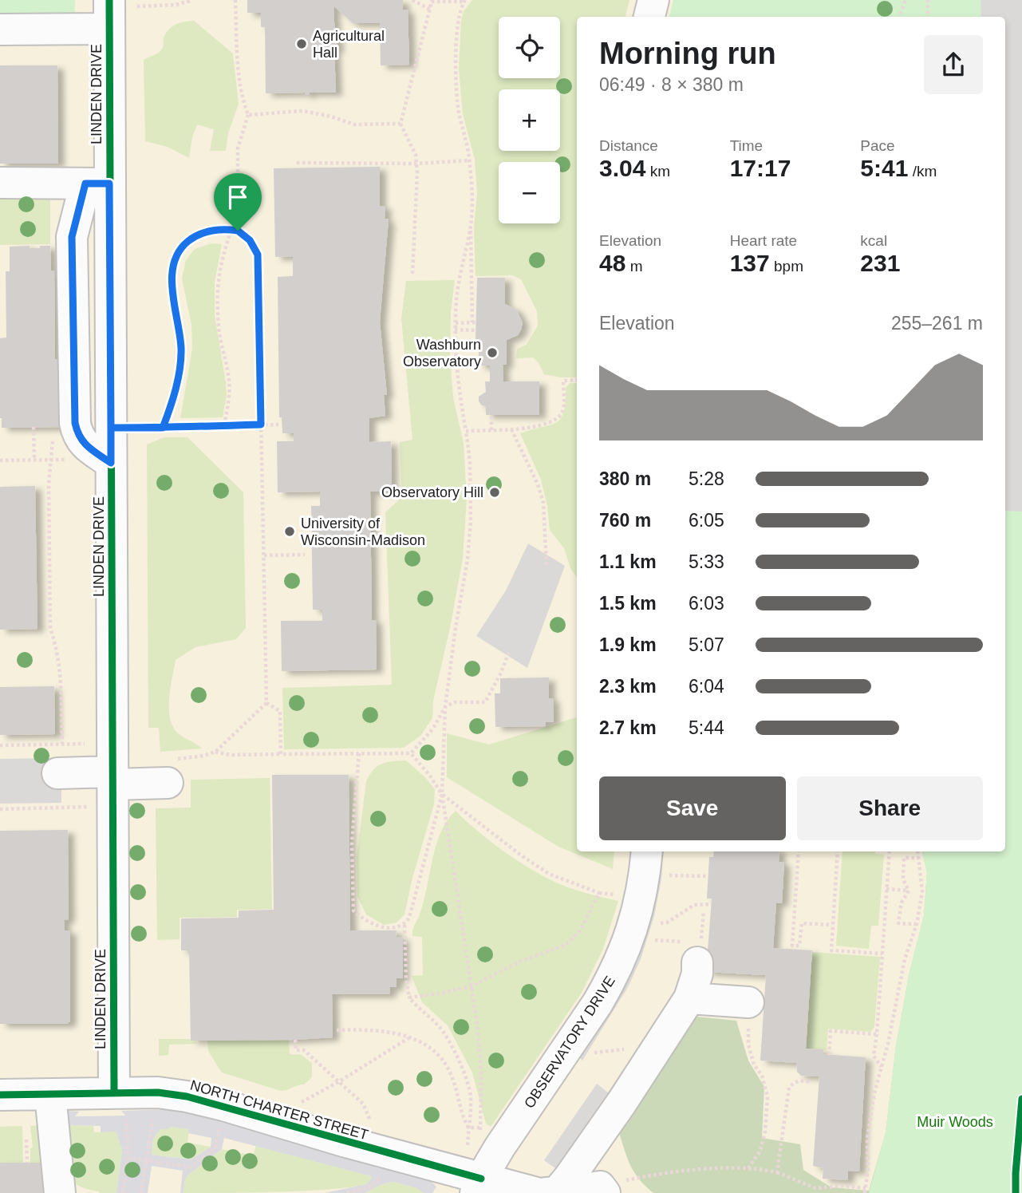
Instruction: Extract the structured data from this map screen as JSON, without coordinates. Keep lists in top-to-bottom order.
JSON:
{
  "streets": {
    "street": ["LINDEN DRIVE", "OBSERVATORY DRIVE", "NORTH CHARTER STREET"]
  },
  "crossings": [
    ["LINDEN DRIVE", "NORTH CHARTER STREET"],
    ["OBSERVATORY DRIVE", "NORTH CHARTER STREET"]
  ],
  "parks": ["Muir Woods"],
  "places": [
    "Agricultural Hall",
    "Washburn Observatory",
    "Observatory Hill",
    "University of Wisconsin-Madison"
  ],
  "page": {
    "map_buttons": ["+", "−"],
    "heading": ["Morning run", "06:49 · 8 × 380 m"],
    "stats": [
      ["Distance", "3.04 km"],
      ["Time", "17:17"],
      ["Pace", "5:41 /km"],
      ["Elevation", "48 m"],
      ["Heart rate", "137 bpm"],
      ["kcal", "231"]
    ],
    "chart": ["Elevation", "255–261 m"],
    "list": [
      {
        "name": "380 m",
        "note": "5:28"
      },
      {
        "name": "760 m",
        "note": "6:05"
      },
      {
        "name": "1.1 km",
        "note": "5:33"
      },
      {
        "name": "1.5 km",
        "note": "6:03"
      },
      {
        "name": "1.9 km",
        "note": "5:07"
      },
      {
        "name": "2.3 km",
        "note": "6:04"
      },
      {
        "name": "2.7 km",
        "note": "5:44"
      }
    ],
    "buttons": ["Save", "Share"]
  }
}
